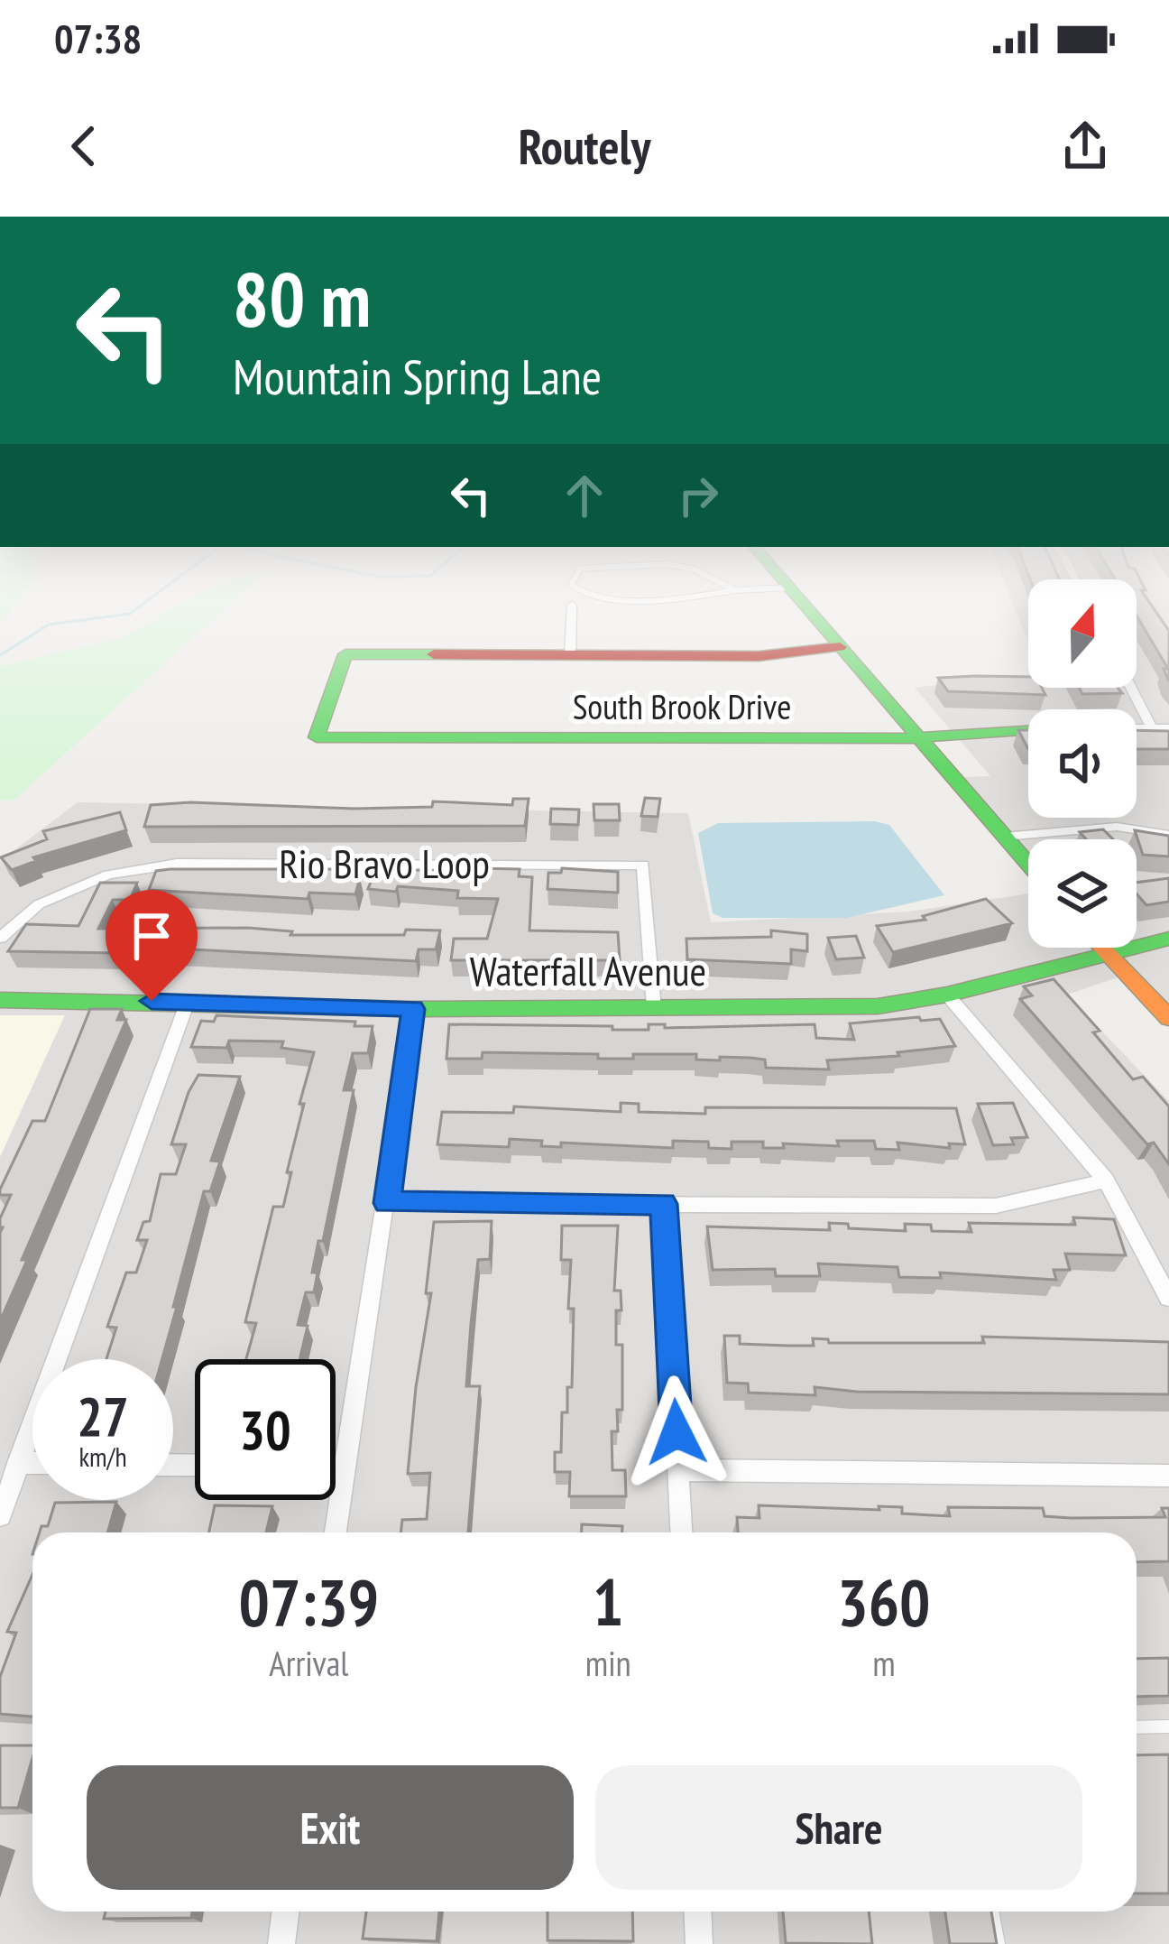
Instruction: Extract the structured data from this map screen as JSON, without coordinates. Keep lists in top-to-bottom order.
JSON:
{
  "streets": {
    "street": ["South Brook Drive", "Rio Bravo Loop", "Waterfall Avenue"]
  },
  "crossings": [
    ["Rio Bravo Loop", "Waterfall Avenue"]
  ],
  "north": "top",
  "page": {
    "status": "07:38",
    "header": "Routely",
    "turn": ["80 m", "Mountain Spring Lane"],
    "speed": "27 km/h",
    "limit": "30",
    "eta": [
      "07:39",
      "Arrival",
      "1",
      "min",
      "360",
      "m"
    ],
    "buttons": ["Exit", "Share"]
  }
}
